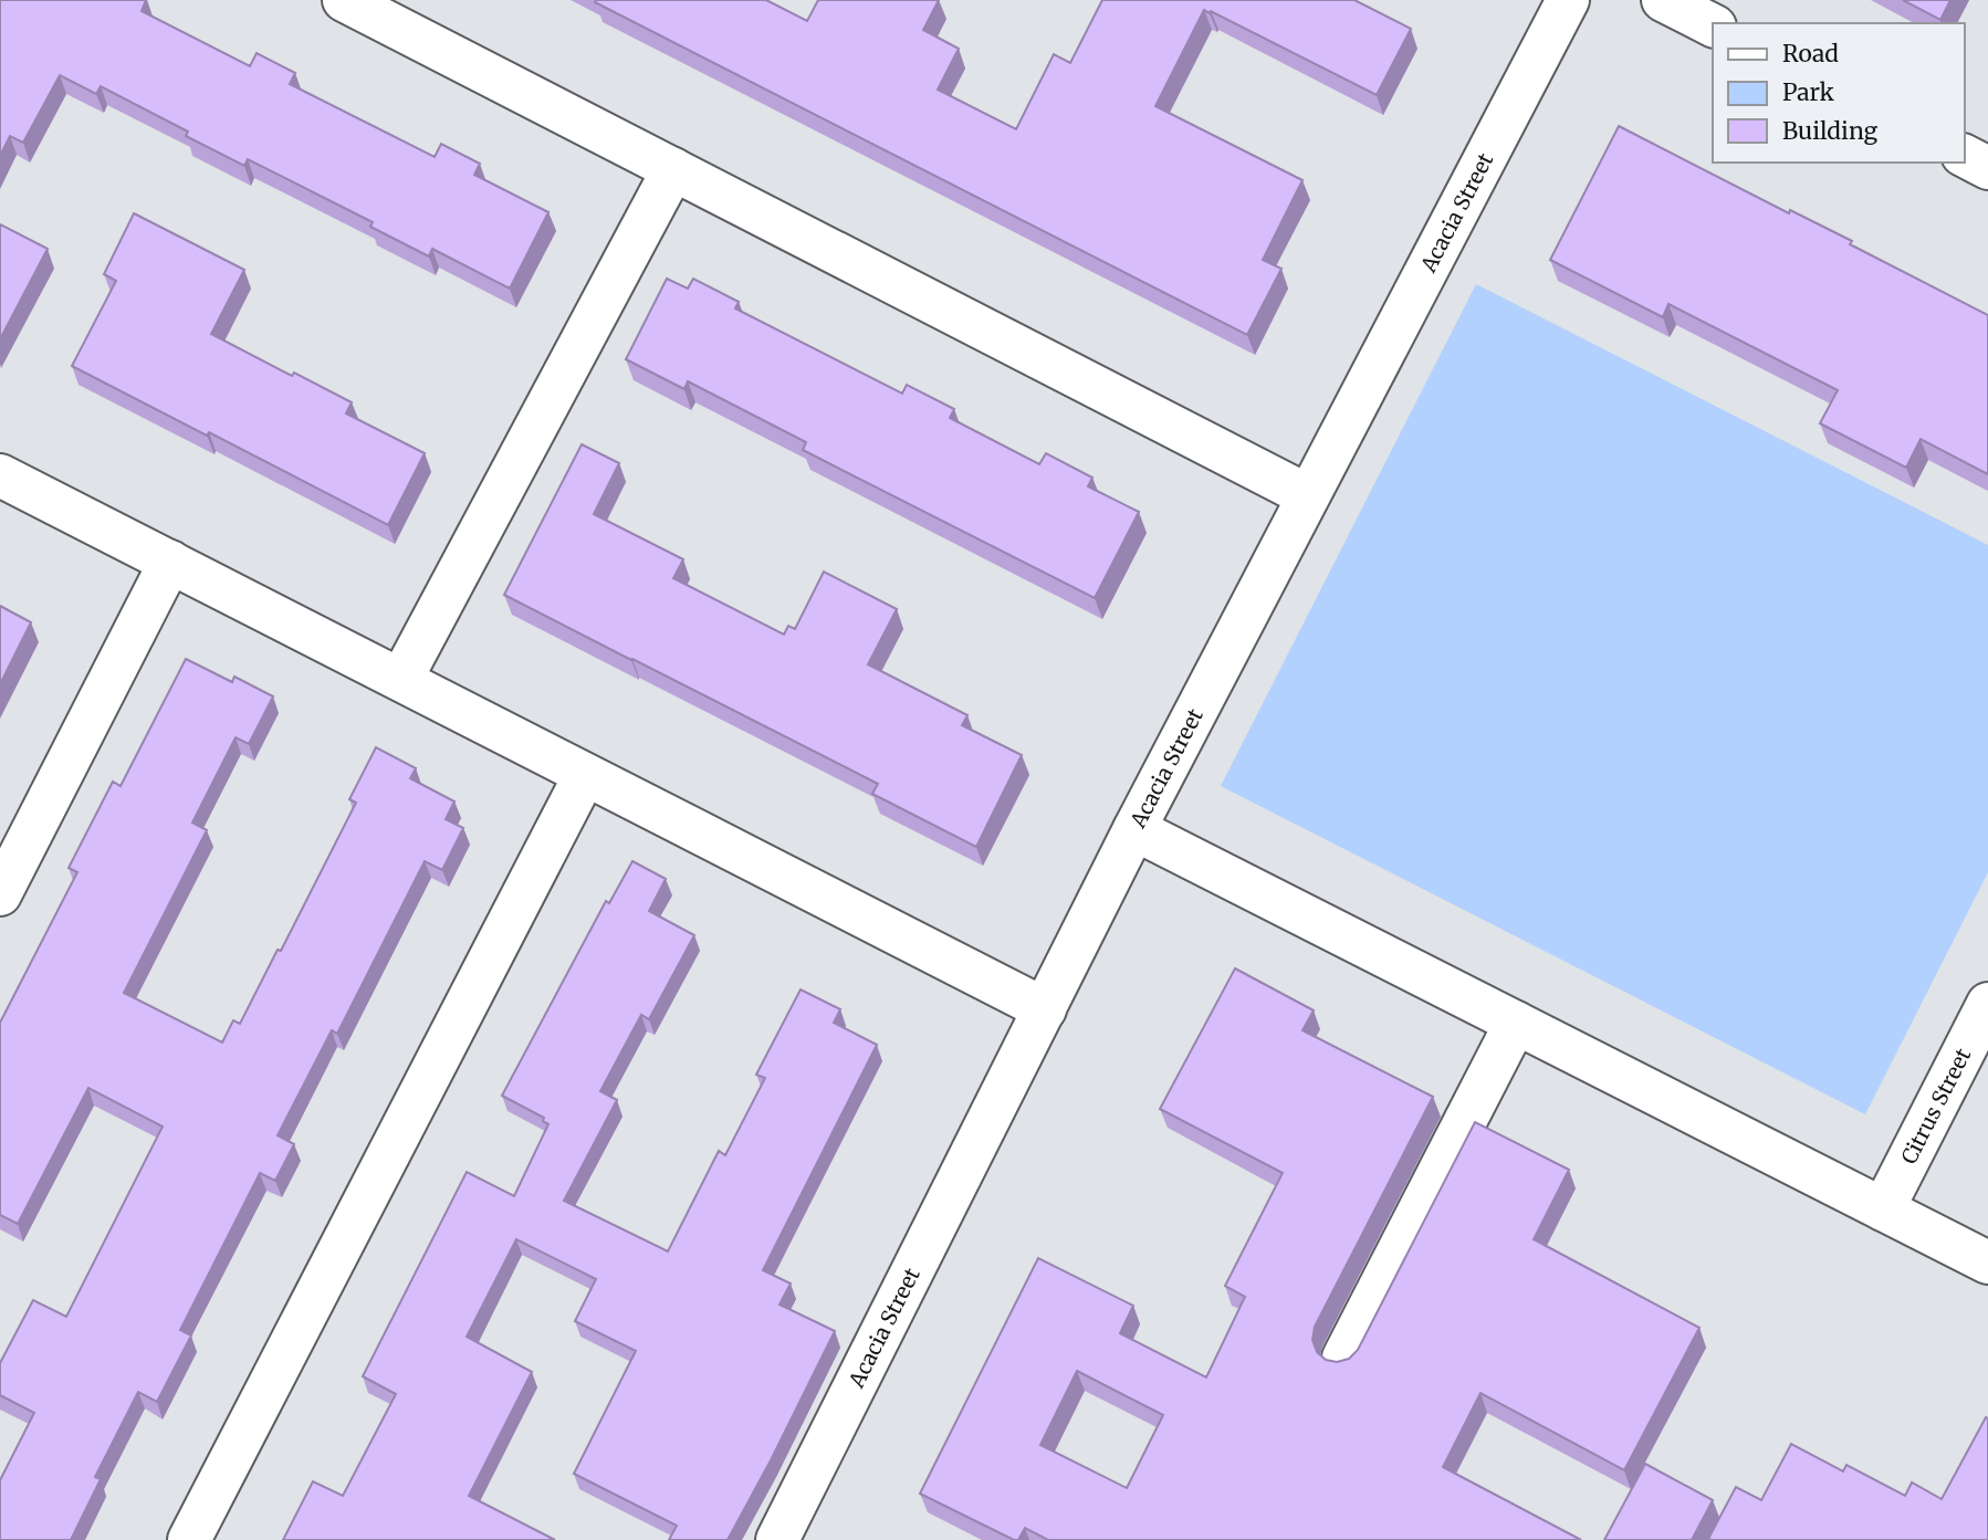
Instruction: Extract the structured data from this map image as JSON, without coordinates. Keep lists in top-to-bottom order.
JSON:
{
  "streets": {
    "street": ["Acacia Street", "Citrus Street"]
  },
  "legend": ["Road", "Park", "Building"]
}
